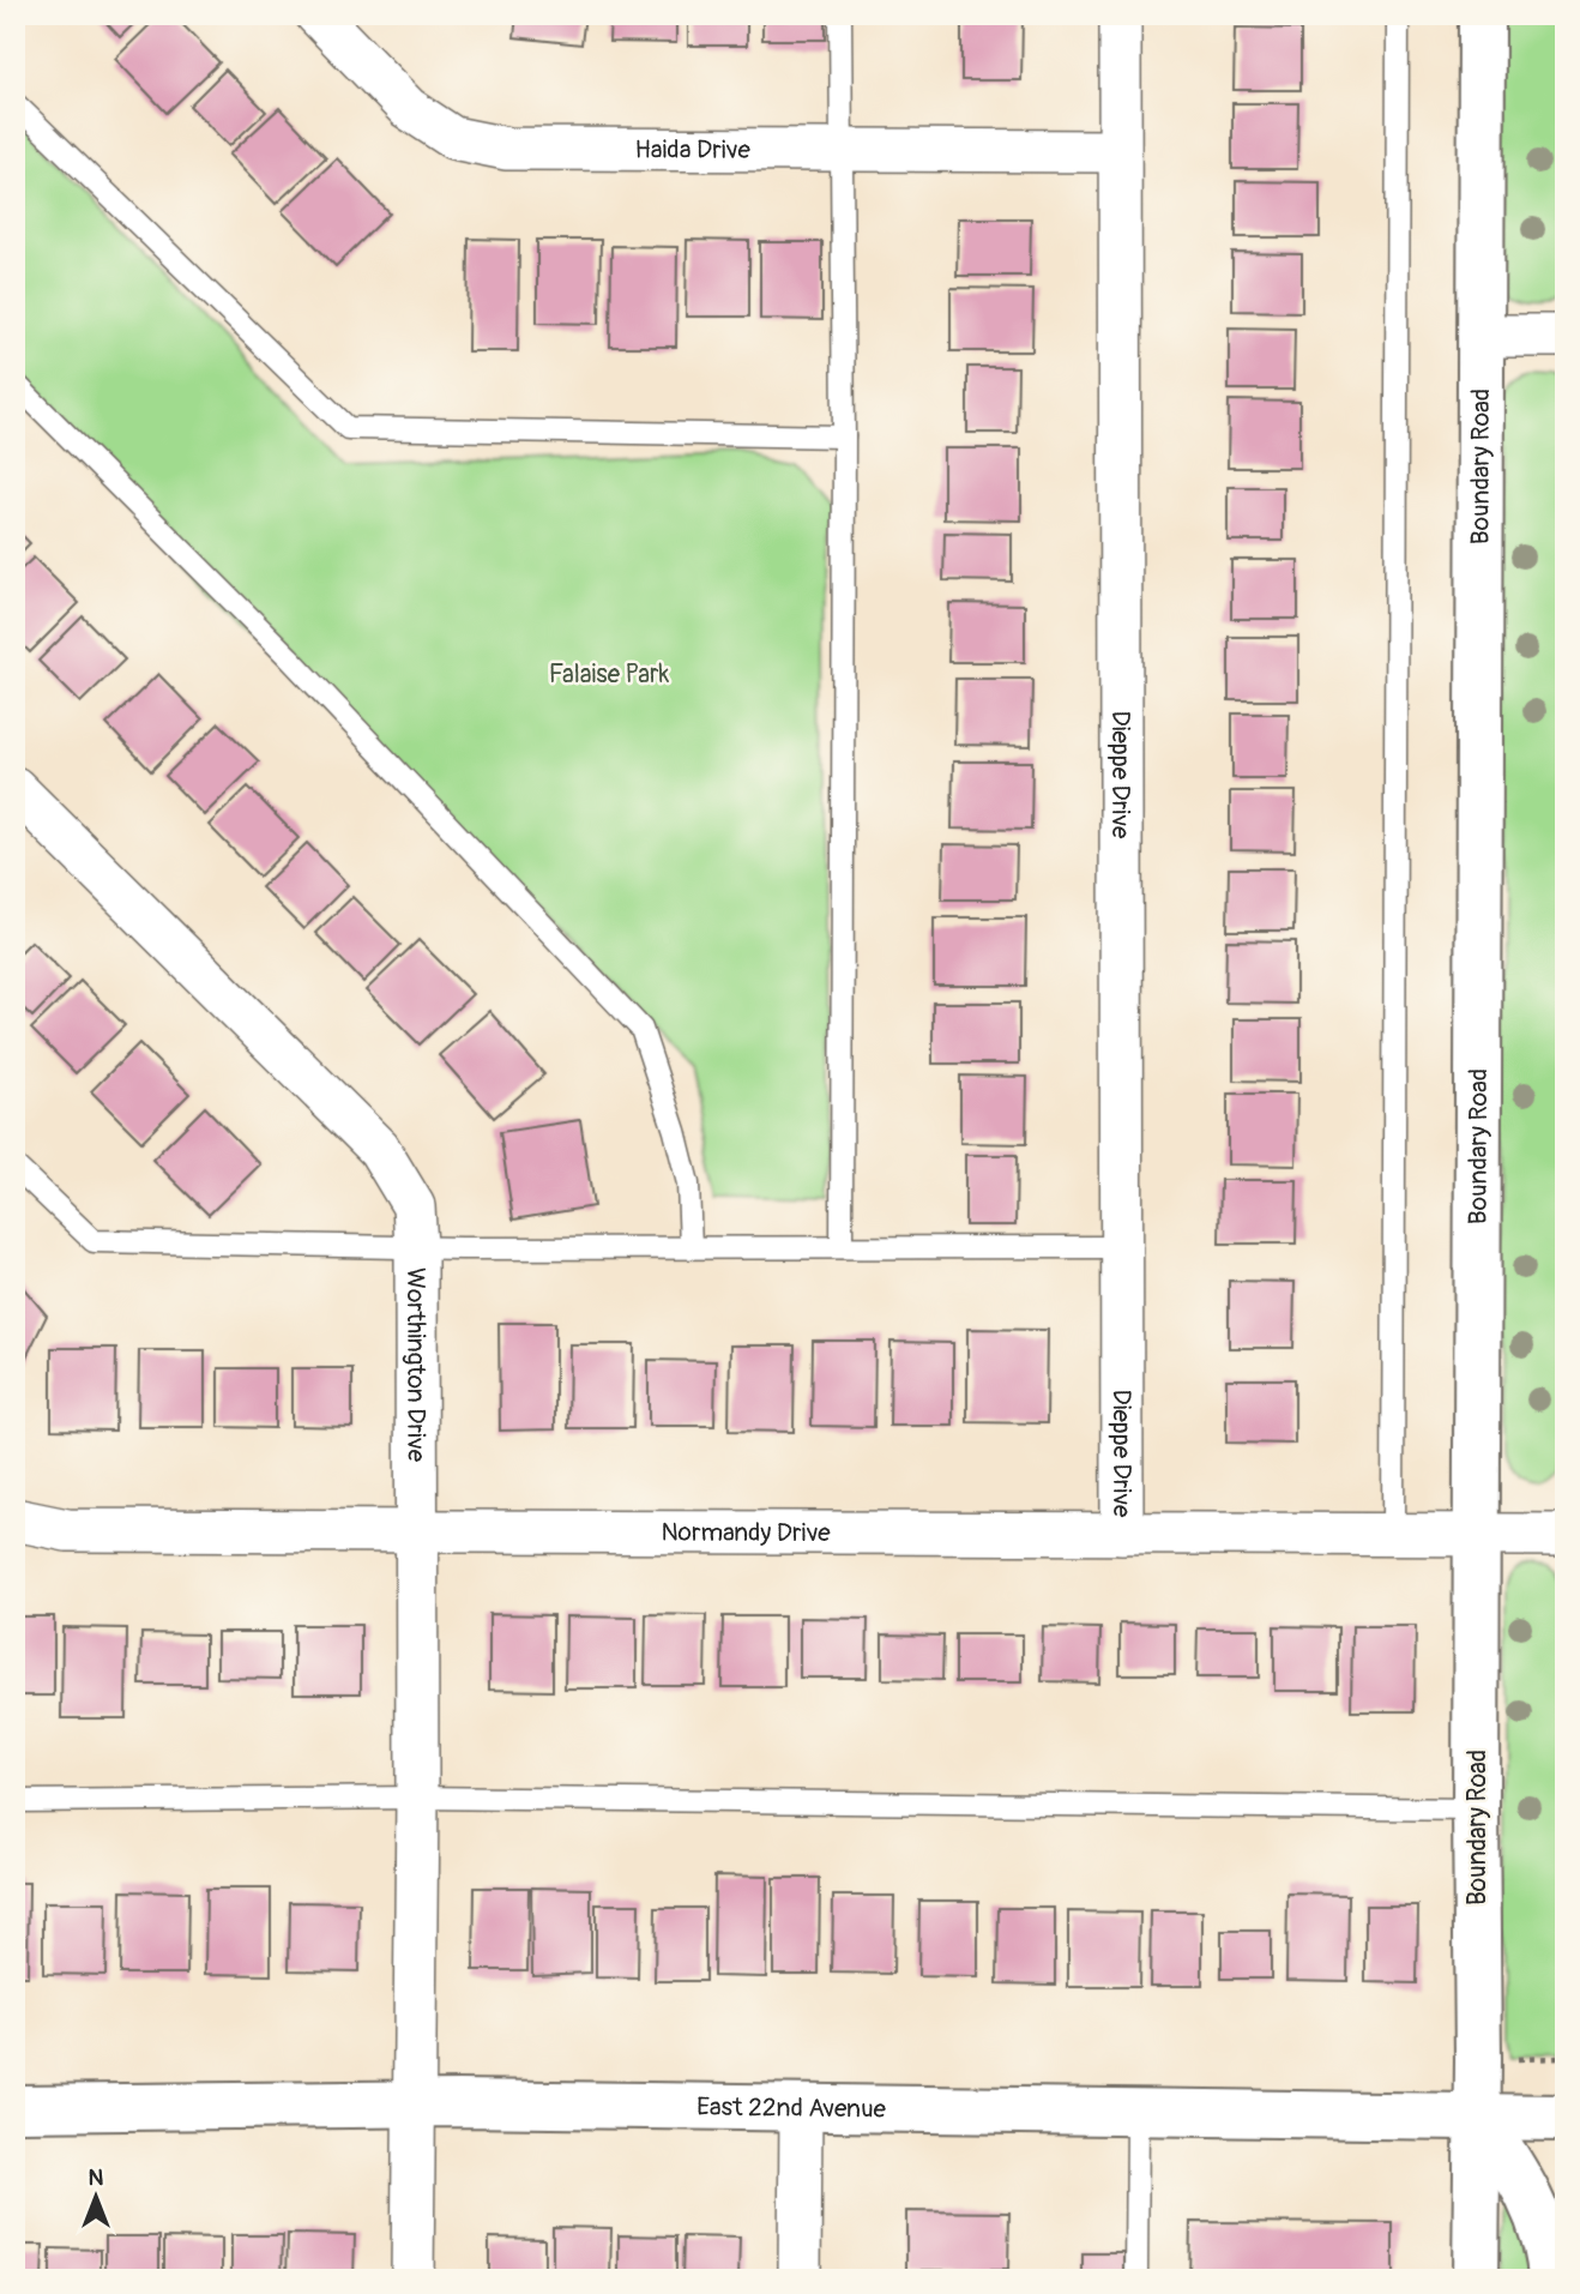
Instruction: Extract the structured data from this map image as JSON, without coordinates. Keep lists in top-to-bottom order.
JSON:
{
  "streets": {
    "main road": ["Boundary Road", "East 22nd Avenue"],
    "street": [
      "Haida Drive",
      "Dieppe Drive",
      "Worthington Drive",
      "Normandy Drive"
    ]
  },
  "crossings": [
    ["Haida Drive", "Dieppe Drive"],
    ["Boundary Road", "Normandy Drive"],
    ["Boundary Road", "East 22nd Avenue"],
    ["Dieppe Drive", "Normandy Drive"],
    ["Worthington Drive", "Normandy Drive"],
    ["Worthington Drive", "East 22nd Avenue"]
  ],
  "parks": ["Falaise Park"],
  "north": "top"
}
